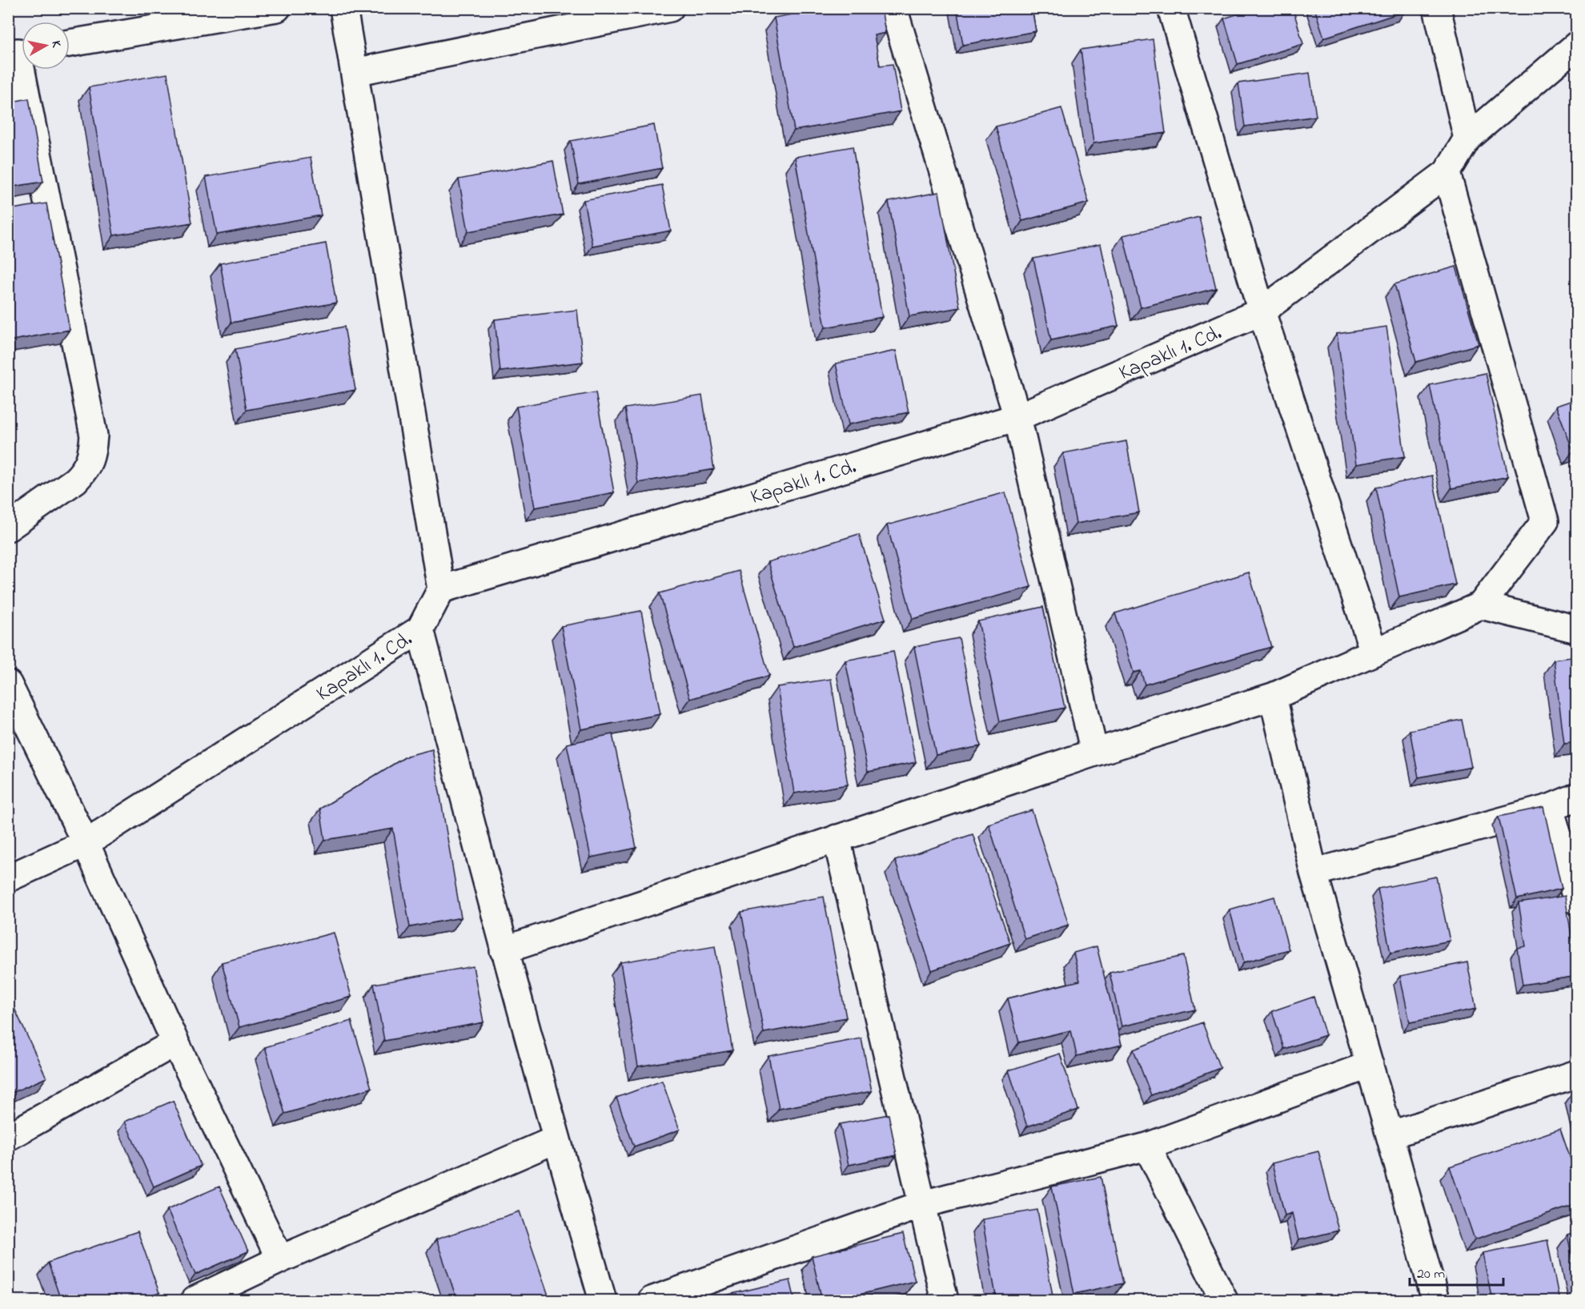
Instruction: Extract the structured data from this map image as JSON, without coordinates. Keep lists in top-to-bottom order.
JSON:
{
  "streets": {
    "street": ["Kapaklı 1. Cd."]
  },
  "scale_bar": "20 m",
  "north": "right"
}
